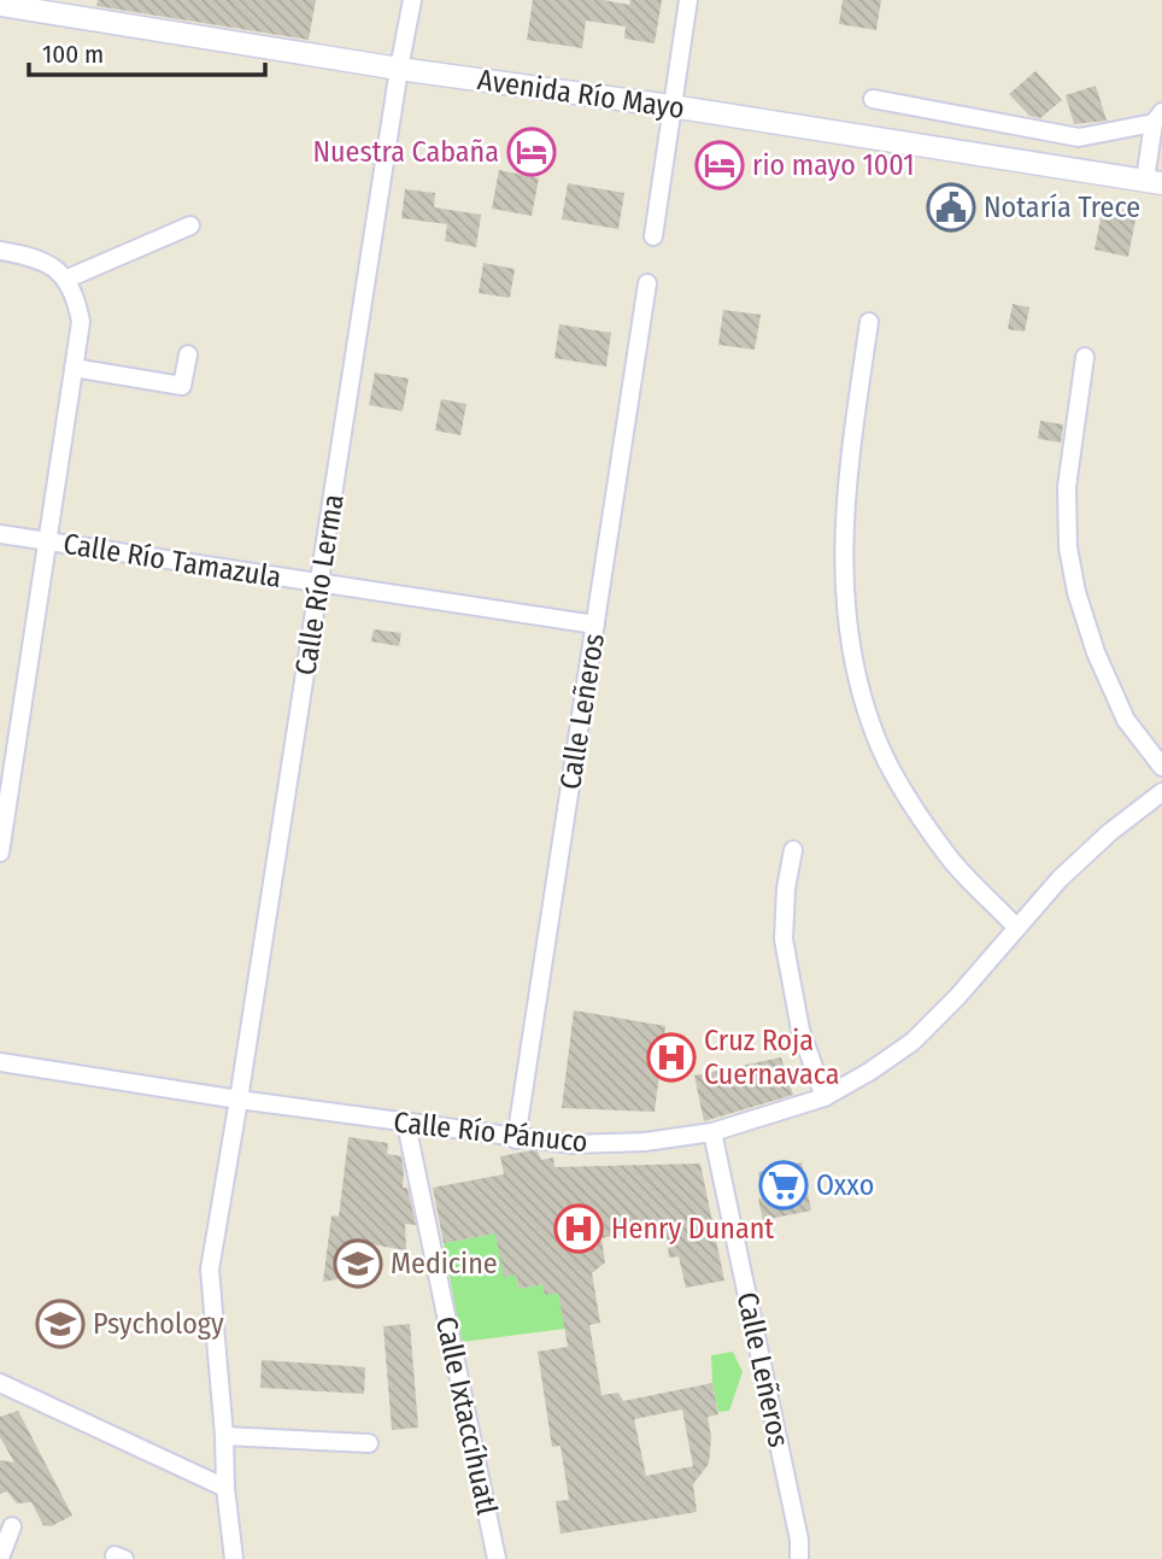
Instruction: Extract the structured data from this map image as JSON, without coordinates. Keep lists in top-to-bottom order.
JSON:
{
  "streets": {
    "street": [
      "Avenida Río Mayo",
      "Calle Río Tamazula",
      "Calle Río Lerma",
      "Calle Leñeros",
      "Calle Río Pánuco",
      "Calle Ixtaccíhuatl"
    ]
  },
  "crossings": [
    ["Avenida Río Mayo", "Calle Río Lerma"],
    ["Calle Río Tamazula", "Calle Río Lerma"],
    ["Calle Río Tamazula", "Calle Leñeros"],
    ["Calle Río Lerma", "Calle Río Pánuco"],
    ["Calle Leñeros", "Calle Río Pánuco"],
    ["Calle Río Pánuco", "Calle Ixtaccíhuatl"]
  ],
  "places": {
    "hotel": ["Nuestra Cabaña", "rio mayo 1001"],
    "public building": ["Notaría Trece"],
    "hospital": ["Cruz Roja Cuernavaca", "Henry Dunant"],
    "supermarket": ["Oxxo"],
    "school or university": ["Medicine", "Psychology"]
  },
  "scale_bar": "100 m"
}
